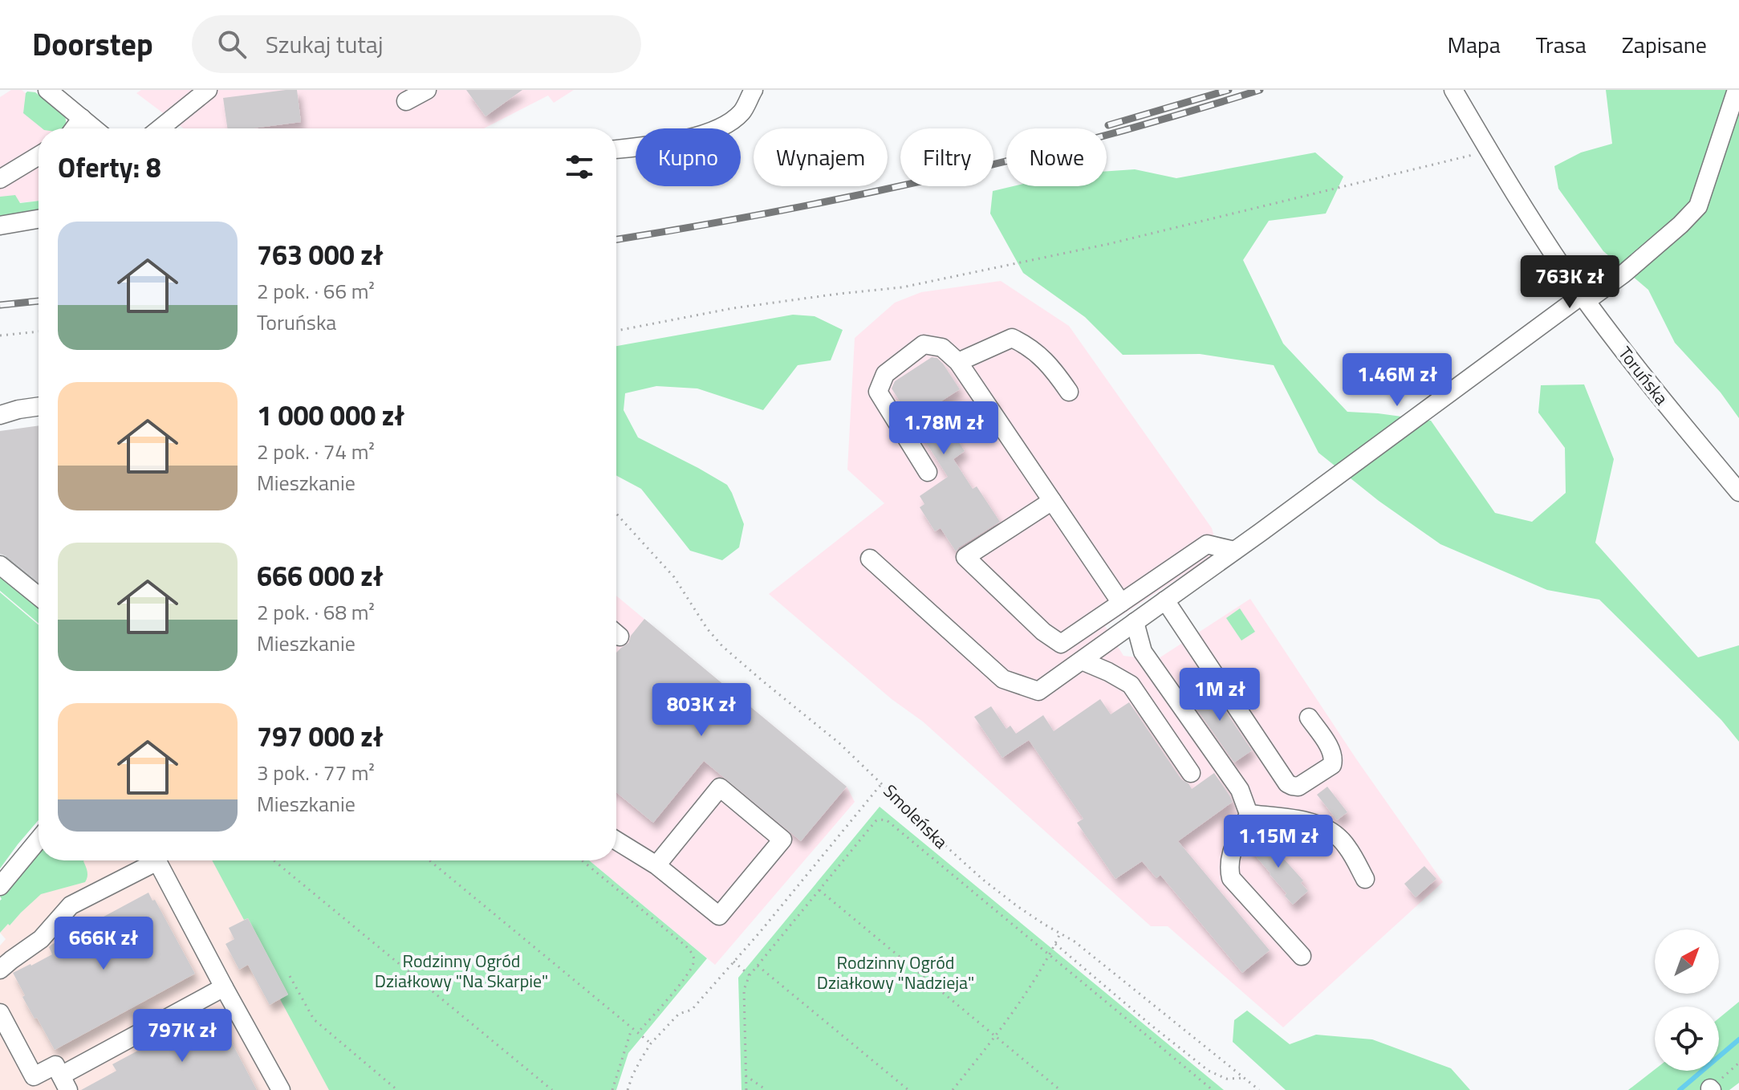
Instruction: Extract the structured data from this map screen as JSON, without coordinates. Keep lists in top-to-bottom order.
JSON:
{
  "streets": {
    "street": ["Toruńska"],
    "path": ["Smoleńska"]
  },
  "parks": ["Rodzinny Ogród Działkowy \"Na Skarpie\"", "Rodzinny Ogród Działkowy \"Nadzieja\""],
  "north": "top right",
  "page": {
    "header": "Doorstep",
    "search": "Szukaj tutaj",
    "nav": ["Mapa", "Trasa", "Zapisane"],
    "chip": [
      "Kupno",
      "Wynajem",
      "Filtry",
      "Nowe"
    ],
    "heading": "Oferty: 8",
    "list": [
      {
        "name": "763 000 zł",
        "note": "2 pok. · 66 m² · Toruńska"
      },
      {
        "name": "1 000 000 zł",
        "note": "2 pok. · 74 m² · Mieszkanie"
      },
      {
        "name": "666 000 zł",
        "note": "2 pok. · 68 m² · Mieszkanie"
      },
      {
        "name": "797 000 zł",
        "note": "3 pok. · 77 m² · Mieszkanie"
      }
    ],
    "price": [
      "763K zł",
      "1.46M zł",
      "1.78M zł",
      "1M zł",
      "803K zł",
      "1.15M zł",
      "666K zł",
      "797K zł"
    ]
  }
}
